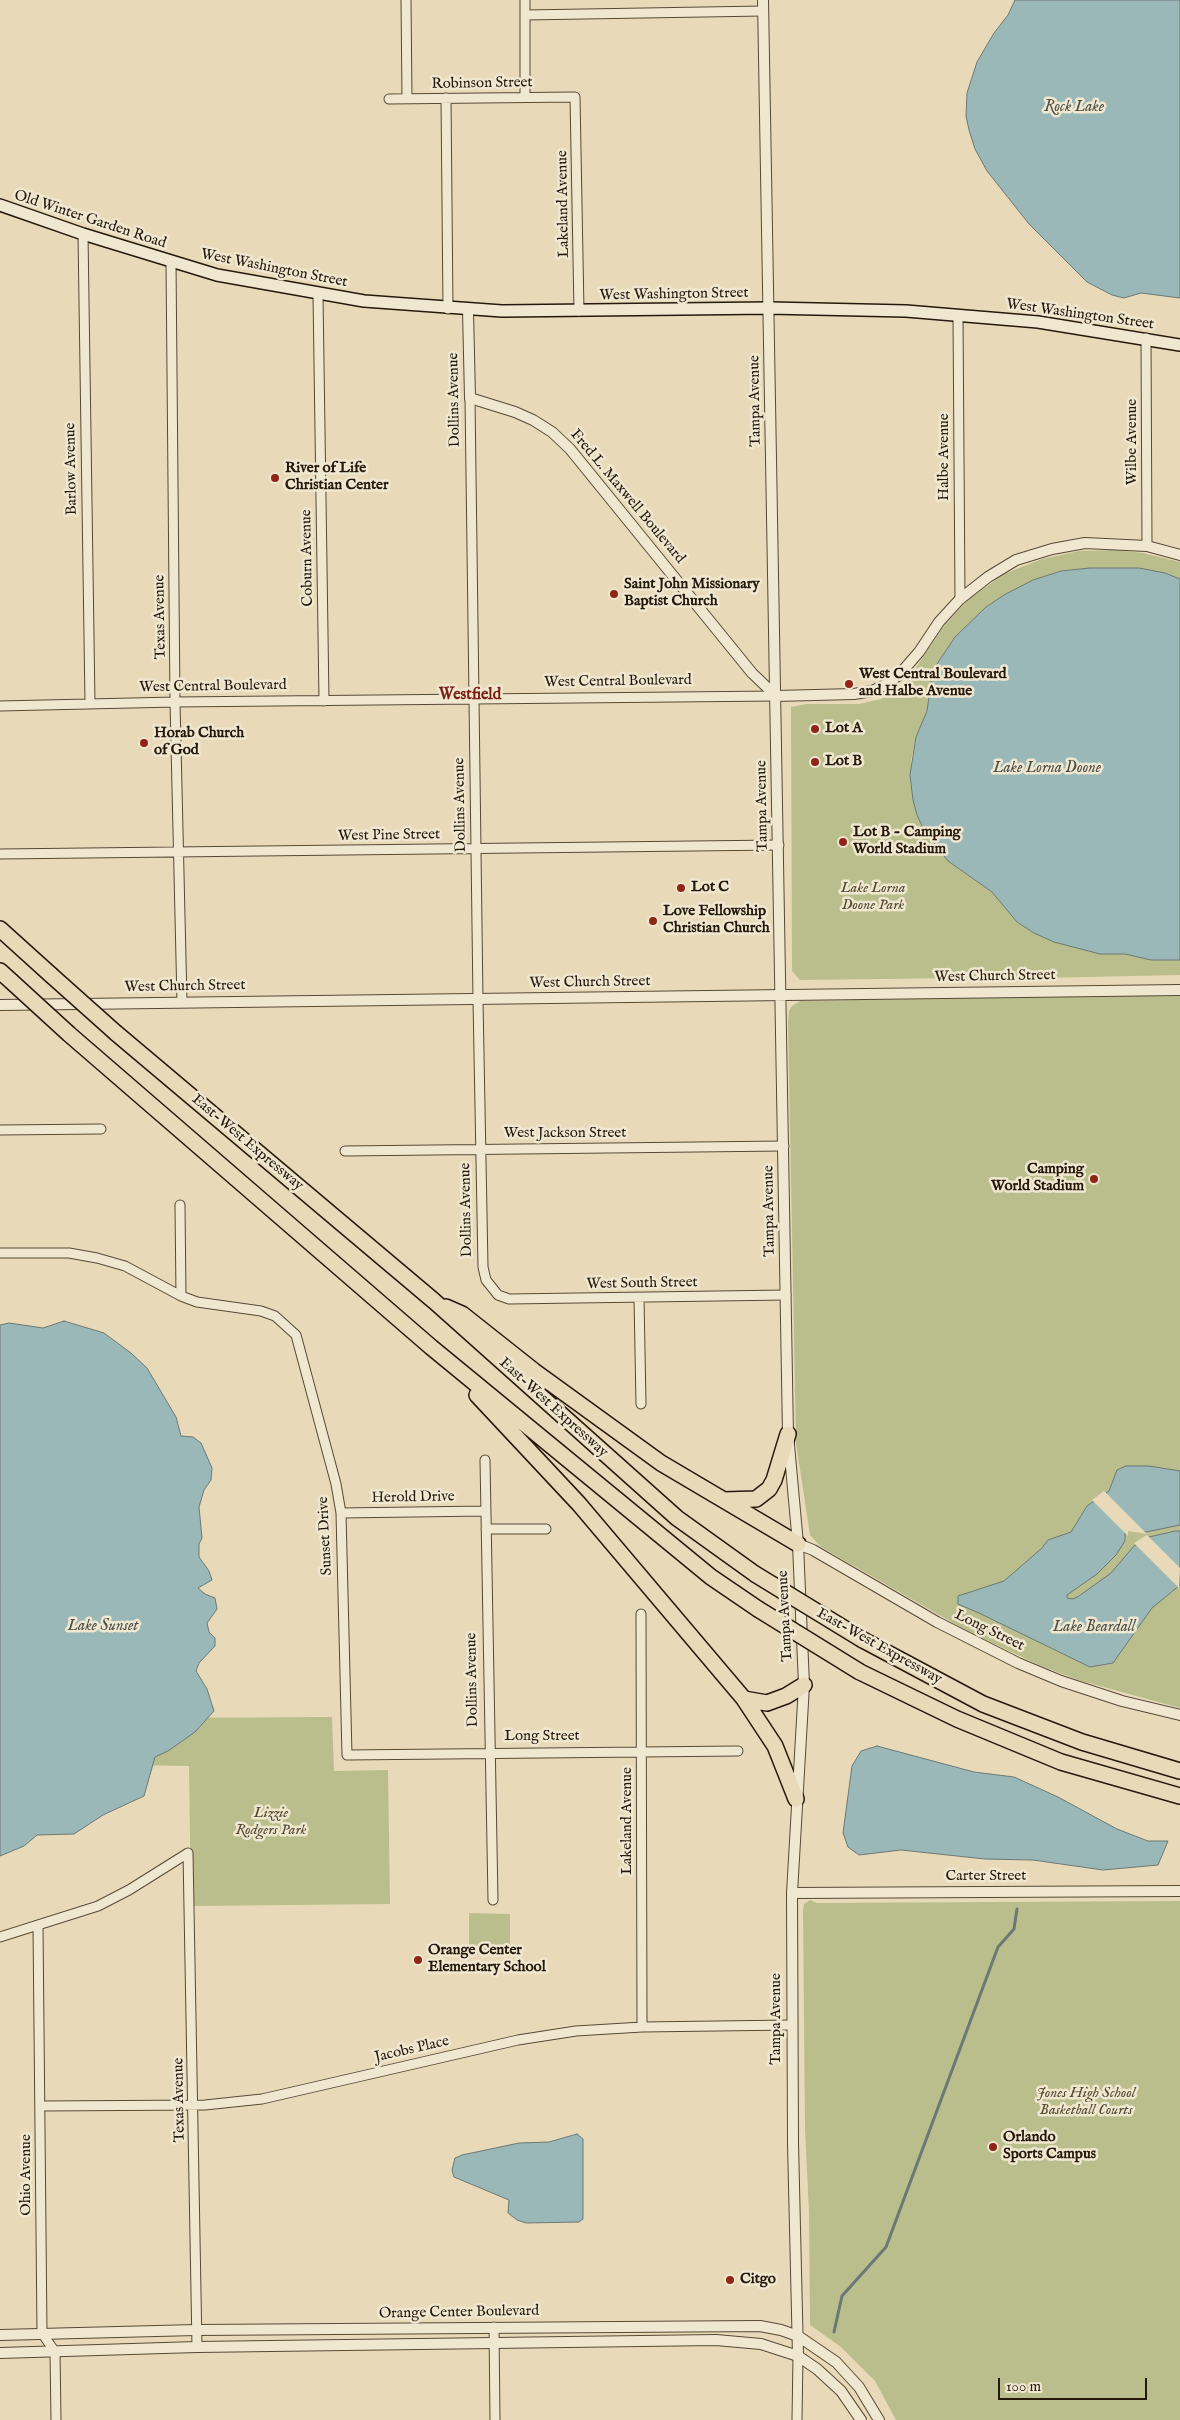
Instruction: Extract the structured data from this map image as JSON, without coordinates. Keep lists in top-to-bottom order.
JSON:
{
  "streets": {
    "highway": ["East-West Expressway"],
    "main road": ["Old Winter Garden Road", "West Washington Street"],
    "street": [
      "Robinson Street",
      "Lakeland Avenue",
      "Dollins Avenue",
      "Tampa Avenue",
      "Wilbe Avenue",
      "Halbe Avenue",
      "Barlow Avenue",
      "Fred L. Maxwell Boulevard",
      "Coburn Avenue",
      "Texas Avenue",
      "West Central Boulevard",
      "West Pine Street",
      "West Church Street",
      "West Jackson Street",
      "West South Street",
      "Herold Drive",
      "Sunset Drive",
      "Long Street",
      "Carter Street",
      "Jacobs Place",
      "Ohio Avenue",
      "Orange Center Boulevard"
    ]
  },
  "crossings": [
    ["Robinson Street", "Lakeland Avenue"],
    ["Lakeland Avenue", "West Washington Street"],
    ["Lakeland Avenue", "Long Street"],
    ["Lakeland Avenue", "Jacobs Place"],
    ["Old Winter Garden Road", "West Washington Street"],
    ["Old Winter Garden Road", "Barlow Avenue"],
    ["Old Winter Garden Road", "Texas Avenue"],
    ["West Washington Street", "Dollins Avenue"],
    ["West Washington Street", "Tampa Avenue"],
    ["West Washington Street", "Wilbe Avenue"],
    ["West Washington Street", "Halbe Avenue"],
    ["West Washington Street", "Coburn Avenue"],
    ["West Washington Street", "Texas Avenue"],
    ["Dollins Avenue", "Fred L. Maxwell Boulevard"],
    ["Dollins Avenue", "West Central Boulevard"],
    ["Dollins Avenue", "West Pine Street"],
    ["Dollins Avenue", "West Church Street"],
    ["Dollins Avenue", "West Jackson Street"],
    ["Dollins Avenue", "West South Street"],
    ["Dollins Avenue", "Herold Drive"],
    ["Dollins Avenue", "Long Street"],
    ["Tampa Avenue", "Fred L. Maxwell Boulevard"],
    ["Tampa Avenue", "West Central Boulevard"],
    ["Tampa Avenue", "West Pine Street"],
    ["Tampa Avenue", "West Church Street"],
    ["Tampa Avenue", "West Jackson Street"],
    ["Tampa Avenue", "West South Street"],
    ["Tampa Avenue", "Long Street"],
    ["Tampa Avenue", "Carter Street"],
    ["Tampa Avenue", "Jacobs Place"],
    ["Tampa Avenue", "Orange Center Boulevard"],
    ["Wilbe Avenue", "West Central Boulevard"],
    ["Halbe Avenue", "West Central Boulevard"],
    ["Barlow Avenue", "West Central Boulevard"],
    ["Fred L. Maxwell Boulevard", "West Central Boulevard"],
    ["Coburn Avenue", "West Central Boulevard"],
    ["Texas Avenue", "West Central Boulevard"],
    ["Texas Avenue", "West Pine Street"],
    ["Texas Avenue", "West Church Street"],
    ["Texas Avenue", "Jacobs Place"],
    ["Texas Avenue", "Ohio Avenue"],
    ["Texas Avenue", "Orange Center Boulevard"],
    ["Herold Drive", "Sunset Drive"],
    ["Sunset Drive", "Long Street"],
    ["Jacobs Place", "Ohio Avenue"],
    ["Ohio Avenue", "Orange Center Boulevard"]
  ],
  "districts": ["Westfield"],
  "water": [
    "Rock Lake",
    "Lake Lorna Doone",
    "Lake Sunset",
    "Lake Beardall"
  ],
  "parks": ["Lake Lorna Doone Park", "Lizzie Rodgers Park", "Jones High School Basketball Courts"],
  "places": [
    "River of Life Christian Center",
    "Saint John Missionary Baptist Church",
    "West Central Boulevard and Halbe Avenue",
    "Lot A",
    "Horab Church of God",
    "Lot B",
    "Lot B - Camping World Stadium",
    "Lot C",
    "Love Fellowship Christian Church",
    "Camping World Stadium",
    "Orange Center Elementary School",
    "Orlando Sports Campus",
    "Citgo"
  ],
  "scale_bar": "100 m"
}
